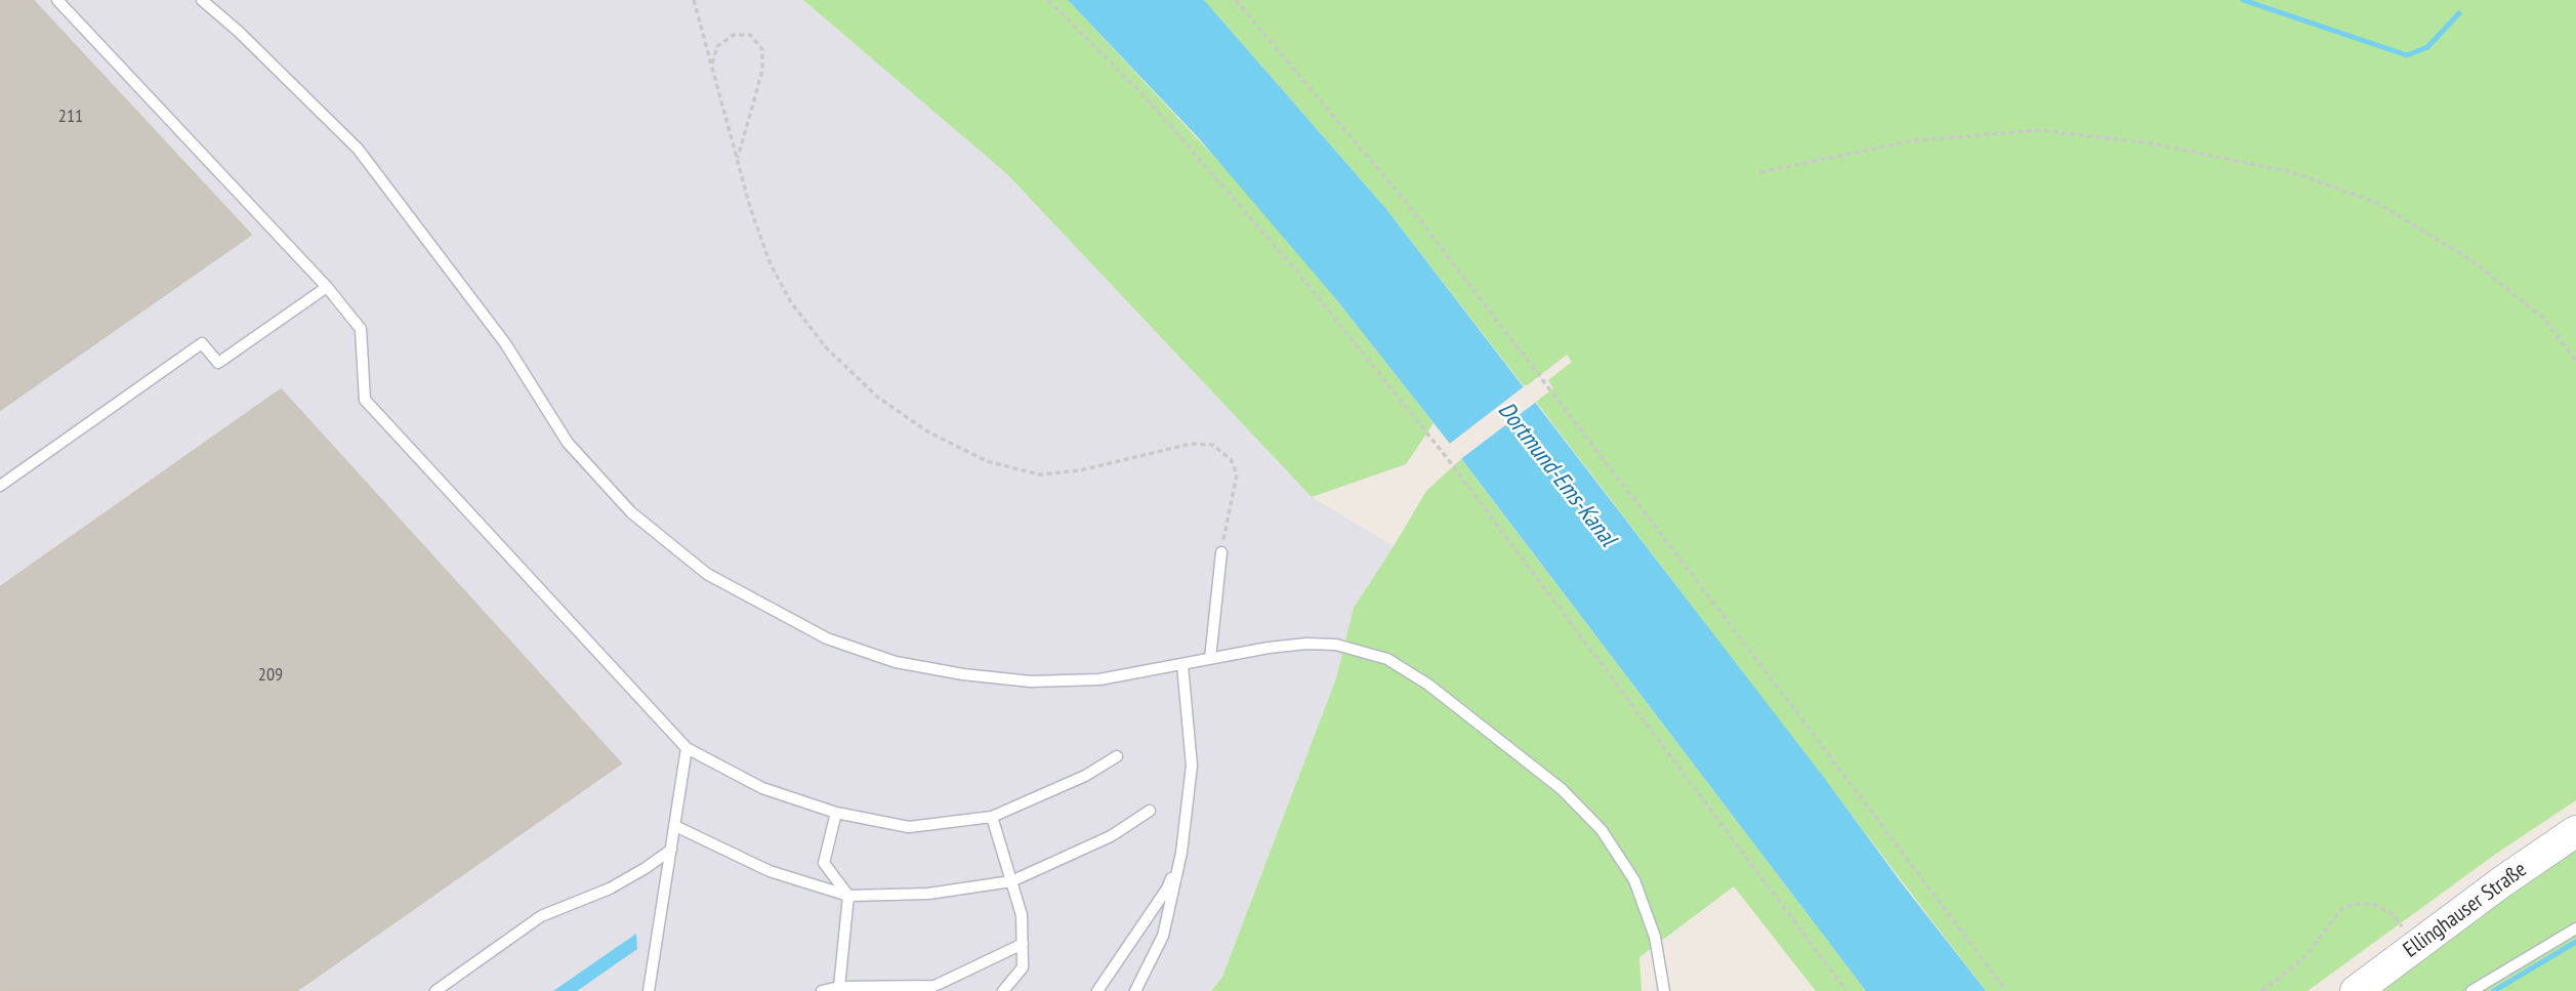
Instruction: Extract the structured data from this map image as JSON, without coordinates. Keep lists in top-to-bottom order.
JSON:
{
  "streets": {
    "main road": ["Ellinghauser Straße"]
  },
  "water": ["Dortmund-Ems-Kanal"],
  "house_numbers": ["211", "209"]
}
